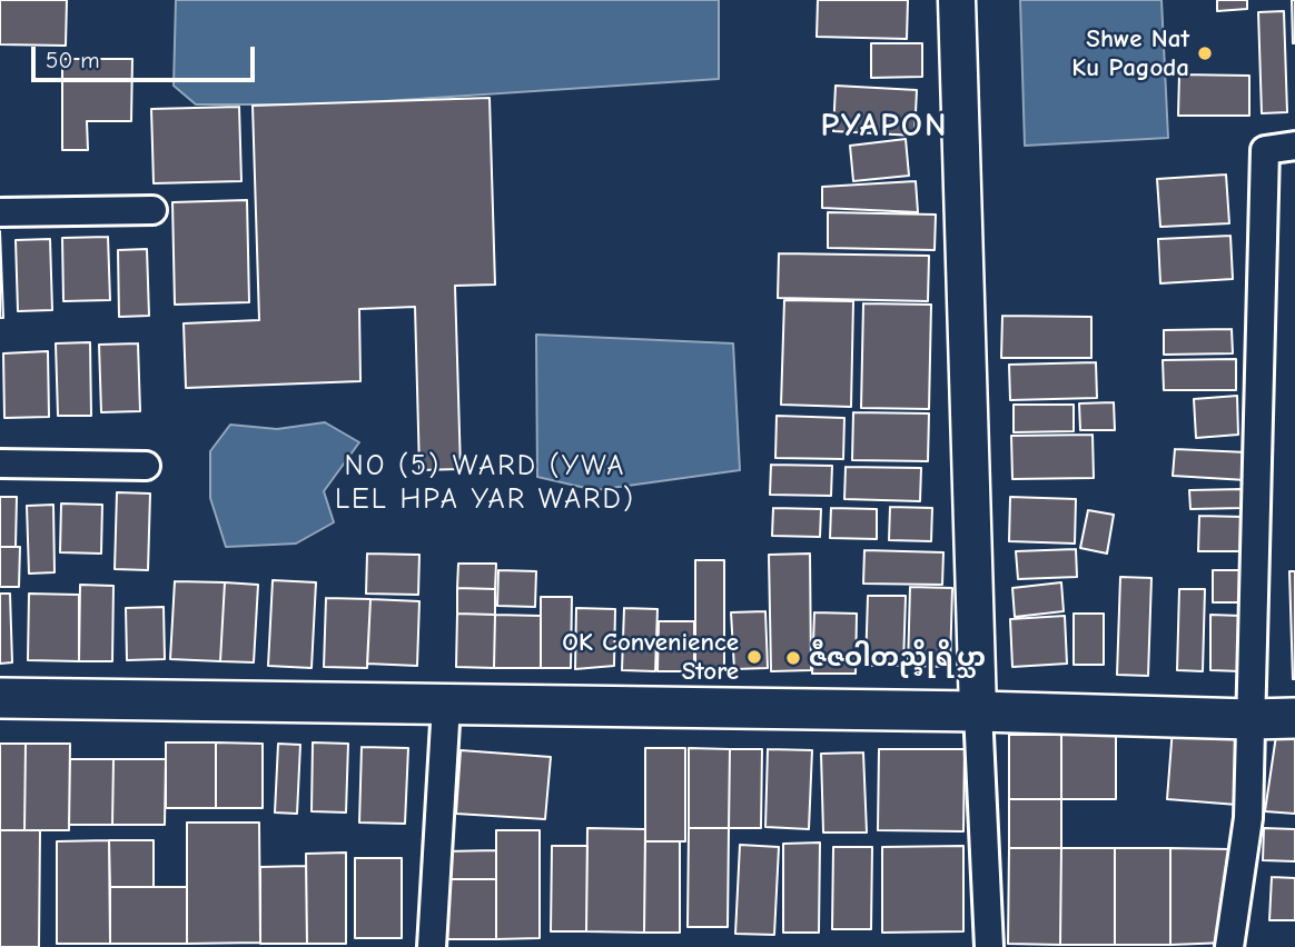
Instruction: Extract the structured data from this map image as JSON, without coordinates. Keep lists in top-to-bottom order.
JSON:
{
  "districts": ["PYAPON", "NO (5) WARD (YWA LEL HPA YAR WARD)"],
  "places": ["Shwe Nat Ku Pagoda", "OK Convenience Store", "ဇီဇဝါတည္ခိုရိပ္သာ"],
  "scale_bar": "50 m"
}
